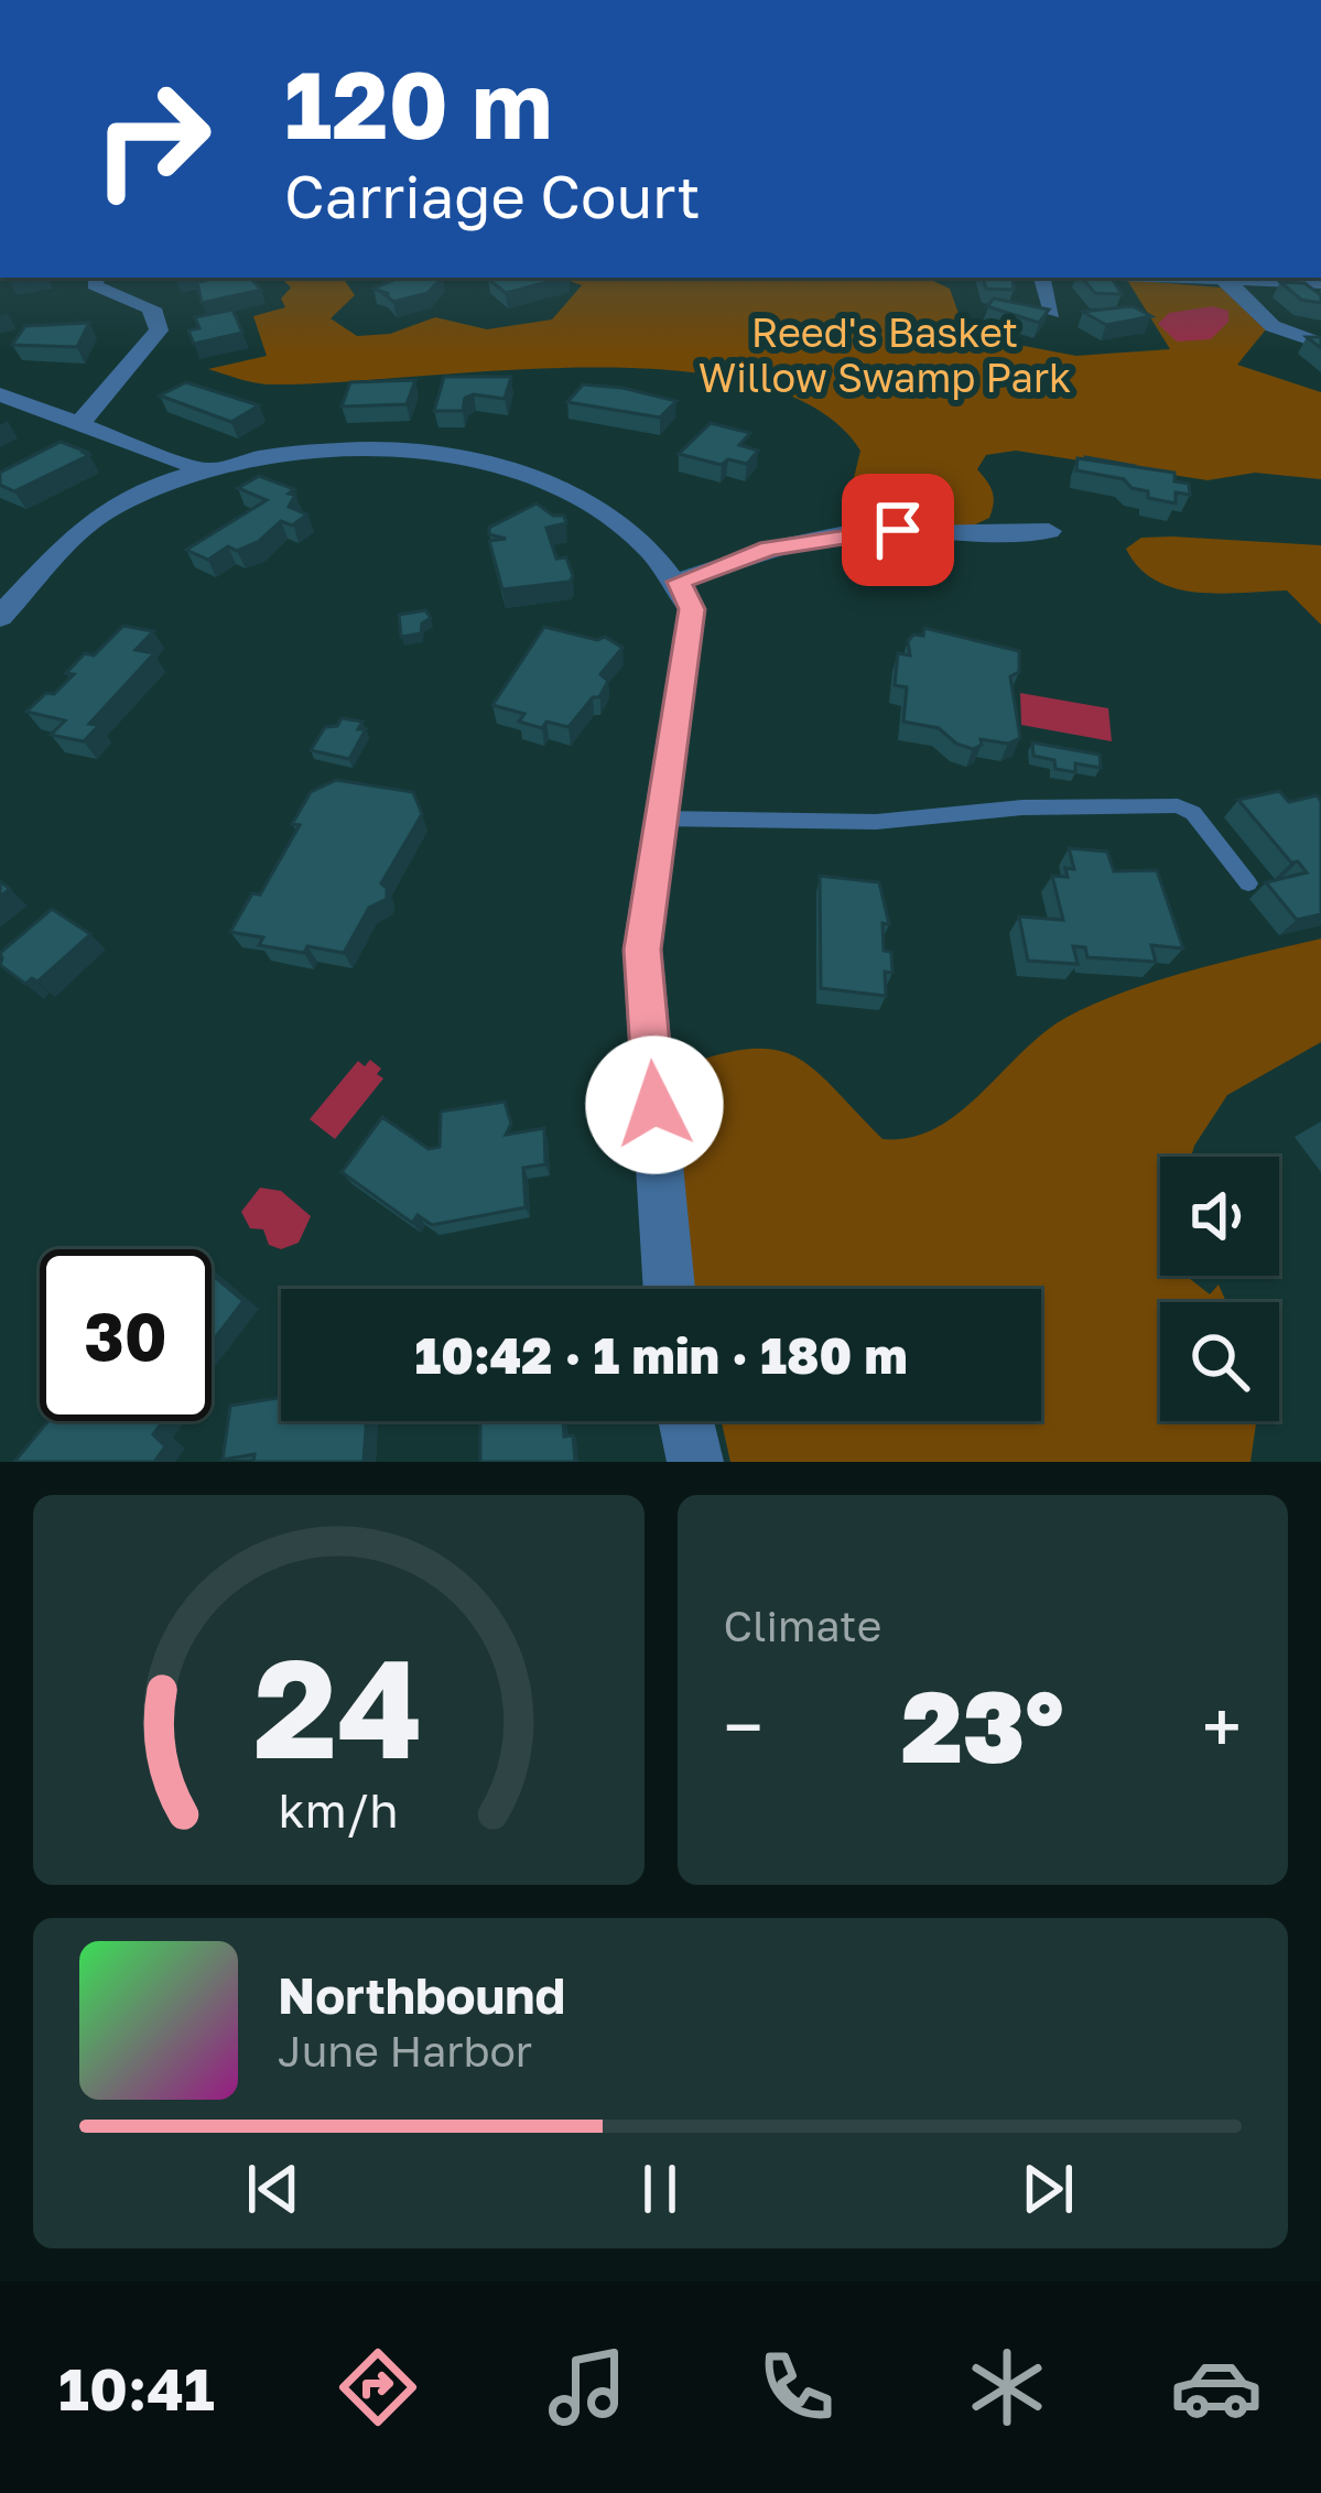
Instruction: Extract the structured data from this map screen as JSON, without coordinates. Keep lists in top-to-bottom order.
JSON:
{
  "parks": ["Reed's Basket Willow Swamp Park"],
  "page": {
    "turn": ["120 m", "Carriage Court"],
    "limit": "30",
    "trip": "10:42 · 1 min · 180 m",
    "tile": "Climate",
    "heat": ["−", "23°", "+"],
    "song": ["Northbound", "June Harbor"],
    "tabs": "10:41",
    "gauge": ["24", "km/h"]
  }
}
